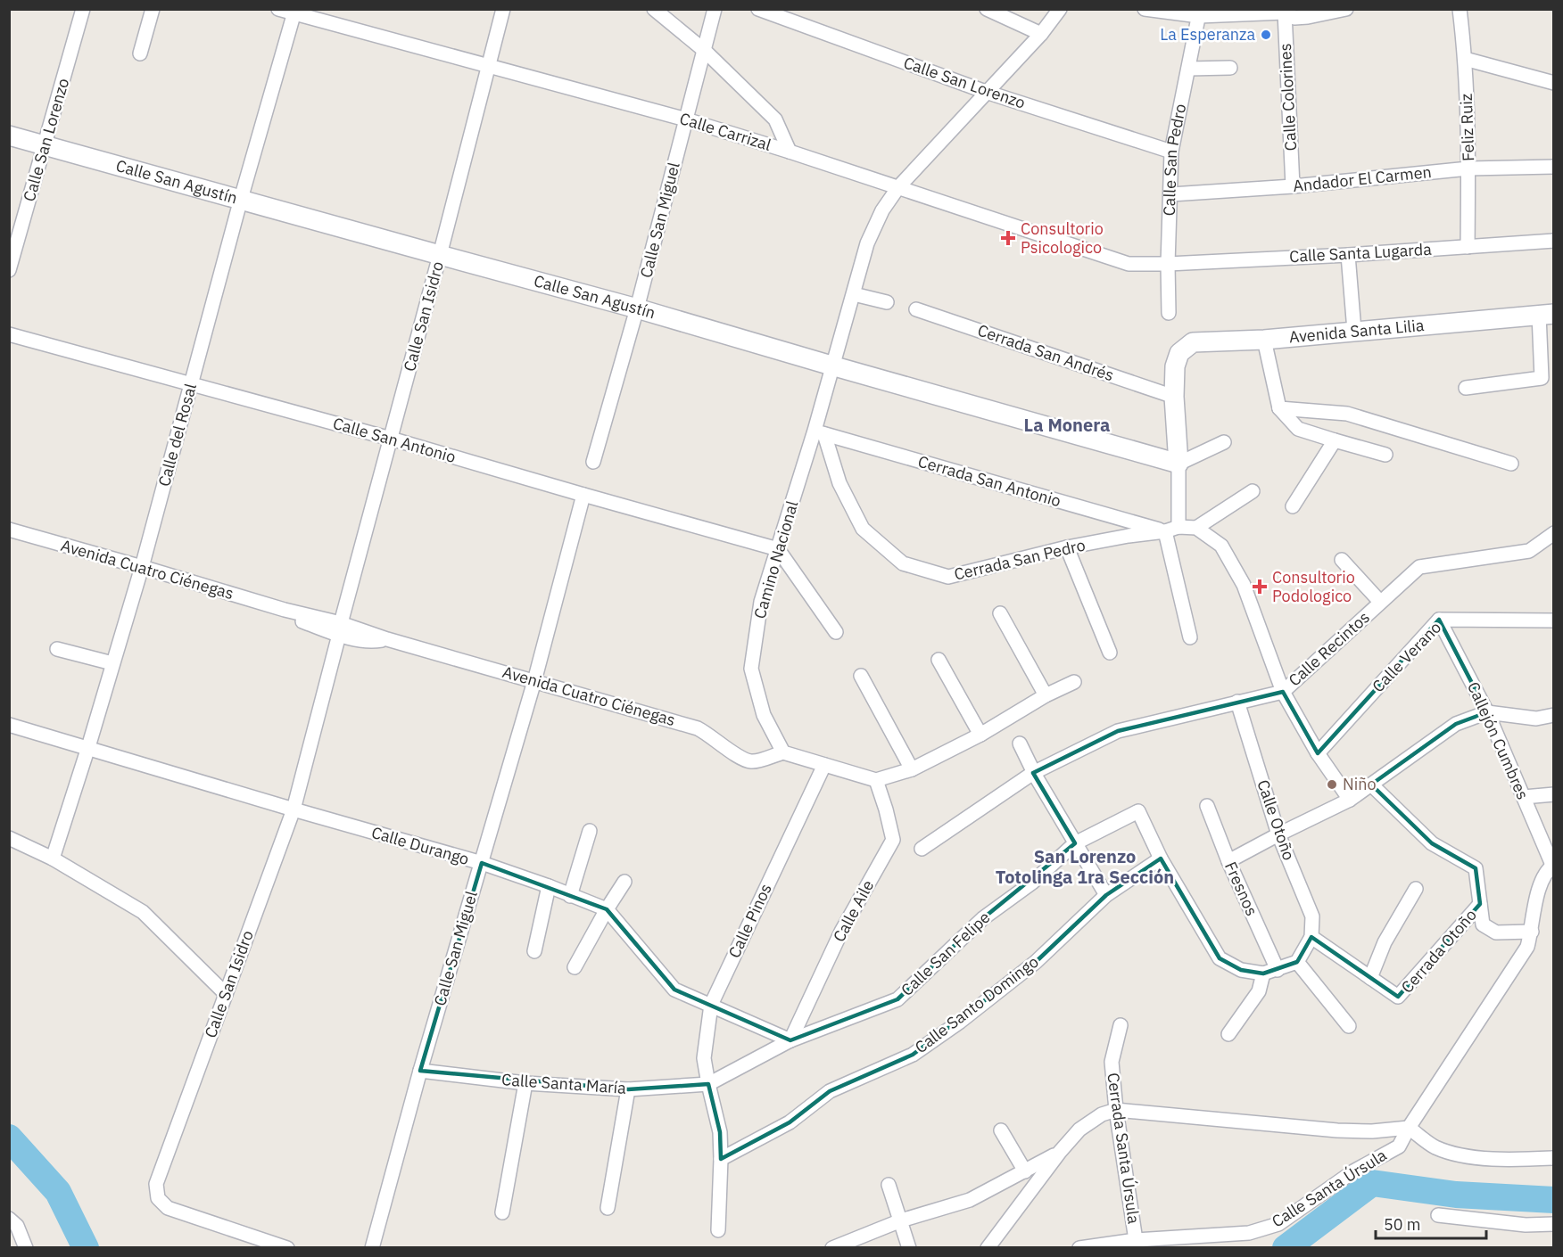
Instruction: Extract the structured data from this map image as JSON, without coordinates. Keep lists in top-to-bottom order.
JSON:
{
  "streets": {
    "street": [
      "Calle San Lorenzo",
      "Calle Colorines",
      "Feliz Ruiz",
      "Calle Carrizal",
      "Calle San Pedro",
      "Andador El Carmen",
      "Calle San Agustín",
      "Calle San Miguel",
      "Calle Santa Lugarda",
      "Calle San Isidro",
      "Avenida Santa Lilia",
      "Cerrada San Andrés",
      "Calle del Rosal",
      "Calle San Antonio",
      "Cerrada San Antonio",
      "Camino Nacional",
      "Cerrada San Pedro",
      "Avenida Cuatro Ciénegas",
      "Calle Recintos",
      "Calle Verano",
      "Callejón Cumbres",
      "Calle Otoño",
      "Calle Durango",
      "Fresnos",
      "Calle Aile",
      "Calle Pinos",
      "Cerrada Otoño",
      "Calle San Felipe",
      "Calle Santo Domingo",
      "Calle Santa María",
      "Cerrada Santa Úrsula",
      "Calle Santa Úrsula"
    ]
  },
  "crossings": [
    ["Calle San Lorenzo", "Calle San Pedro"],
    ["Calle San Lorenzo", "Calle San Agustín"],
    ["Calle San Lorenzo", "Camino Nacional"],
    ["Calle Colorines", "Andador El Carmen"],
    ["Feliz Ruiz", "Andador El Carmen"],
    ["Feliz Ruiz", "Calle Santa Lugarda"],
    ["Calle Carrizal", "Calle San Pedro"],
    ["Calle Carrizal", "Calle San Miguel"],
    ["Calle Carrizal", "Calle Santa Lugarda"],
    ["Calle Carrizal", "Calle San Isidro"],
    ["Calle Carrizal", "Calle del Rosal"],
    ["Calle Carrizal", "Camino Nacional"],
    ["Calle San Pedro", "Andador El Carmen"],
    ["Calle San Pedro", "Calle Santa Lugarda"],
    ["Calle San Agustín", "Calle San Miguel"],
    ["Calle San Agustín", "Calle San Isidro"],
    ["Calle San Agustín", "Calle del Rosal"],
    ["Calle San Agustín", "Camino Nacional"],
    ["Calle San Miguel", "Calle San Antonio"],
    ["Calle San Miguel", "Avenida Cuatro Ciénegas"],
    ["Calle San Miguel", "Calle Durango"],
    ["Calle San Miguel", "Calle Santa María"],
    ["Calle San Isidro", "Calle San Antonio"],
    ["Calle San Isidro", "Avenida Cuatro Ciénegas"],
    ["Calle San Isidro", "Calle Durango"],
    ["Avenida Santa Lilia", "Cerrada San Andrés"],
    ["Calle del Rosal", "Calle San Antonio"],
    ["Calle del Rosal", "Avenida Cuatro Ciénegas"],
    ["Calle del Rosal", "Calle Durango"],
    ["Calle San Antonio", "Camino Nacional"],
    ["Cerrada San Antonio", "Camino Nacional"],
    ["Cerrada San Antonio", "Cerrada San Pedro"],
    ["Camino Nacional", "Cerrada San Pedro"],
    ["Camino Nacional", "Avenida Cuatro Ciénegas"],
    ["Calle Recintos", "Calle Otoño"],
    ["Calle Verano", "Callejón Cumbres"],
    ["Callejón Cumbres", "Calle Santa Úrsula"],
    ["Calle Otoño", "Cerrada Otoño"],
    ["Calle Durango", "Calle Aile"],
    ["Calle Durango", "Calle Pinos"],
    ["Calle Durango", "Calle San Felipe"],
    ["Calle Aile", "Calle San Felipe"],
    ["Calle Pinos", "Calle San Felipe"],
    ["Calle Pinos", "Calle Santo Domingo"],
    ["Calle Pinos", "Calle Santa María"],
    ["Calle San Felipe", "Calle Santo Domingo"],
    ["Calle San Felipe", "Calle Santa María"],
    ["Cerrada Santa Úrsula", "Calle Santa Úrsula"]
  ],
  "districts": ["La Monera", "San Lorenzo Totolinga 1ra Sección"],
  "places": {
    "other": ["La Esperanza", "Niño"],
    "health": ["Consultorio Psicologico", "Consultorio Podologico"]
  },
  "scale_bar": "50 m"
}
